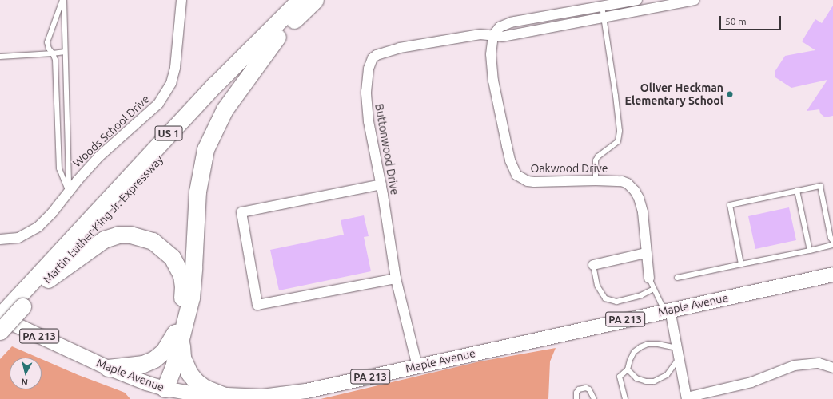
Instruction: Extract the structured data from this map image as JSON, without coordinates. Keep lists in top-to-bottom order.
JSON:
{
  "streets": {
    "highway": ["US 1", "Martin Luther King Jr. Expressway"],
    "main road": ["Maple Avenue", "PA 213"],
    "street": ["Woods School Drive", "Buttonwood Drive", "Oakwood Drive"]
  },
  "crossings": [
    ["Buttonwood Drive", "Oakwood Drive"],
    ["Buttonwood Drive", "Maple Avenue"],
    ["Martin Luther King Jr. Expressway", "Maple Avenue"]
  ],
  "places": ["Oliver Heckman Elementary School"],
  "scale_bar": "50 m",
  "north": "bottom"
}
